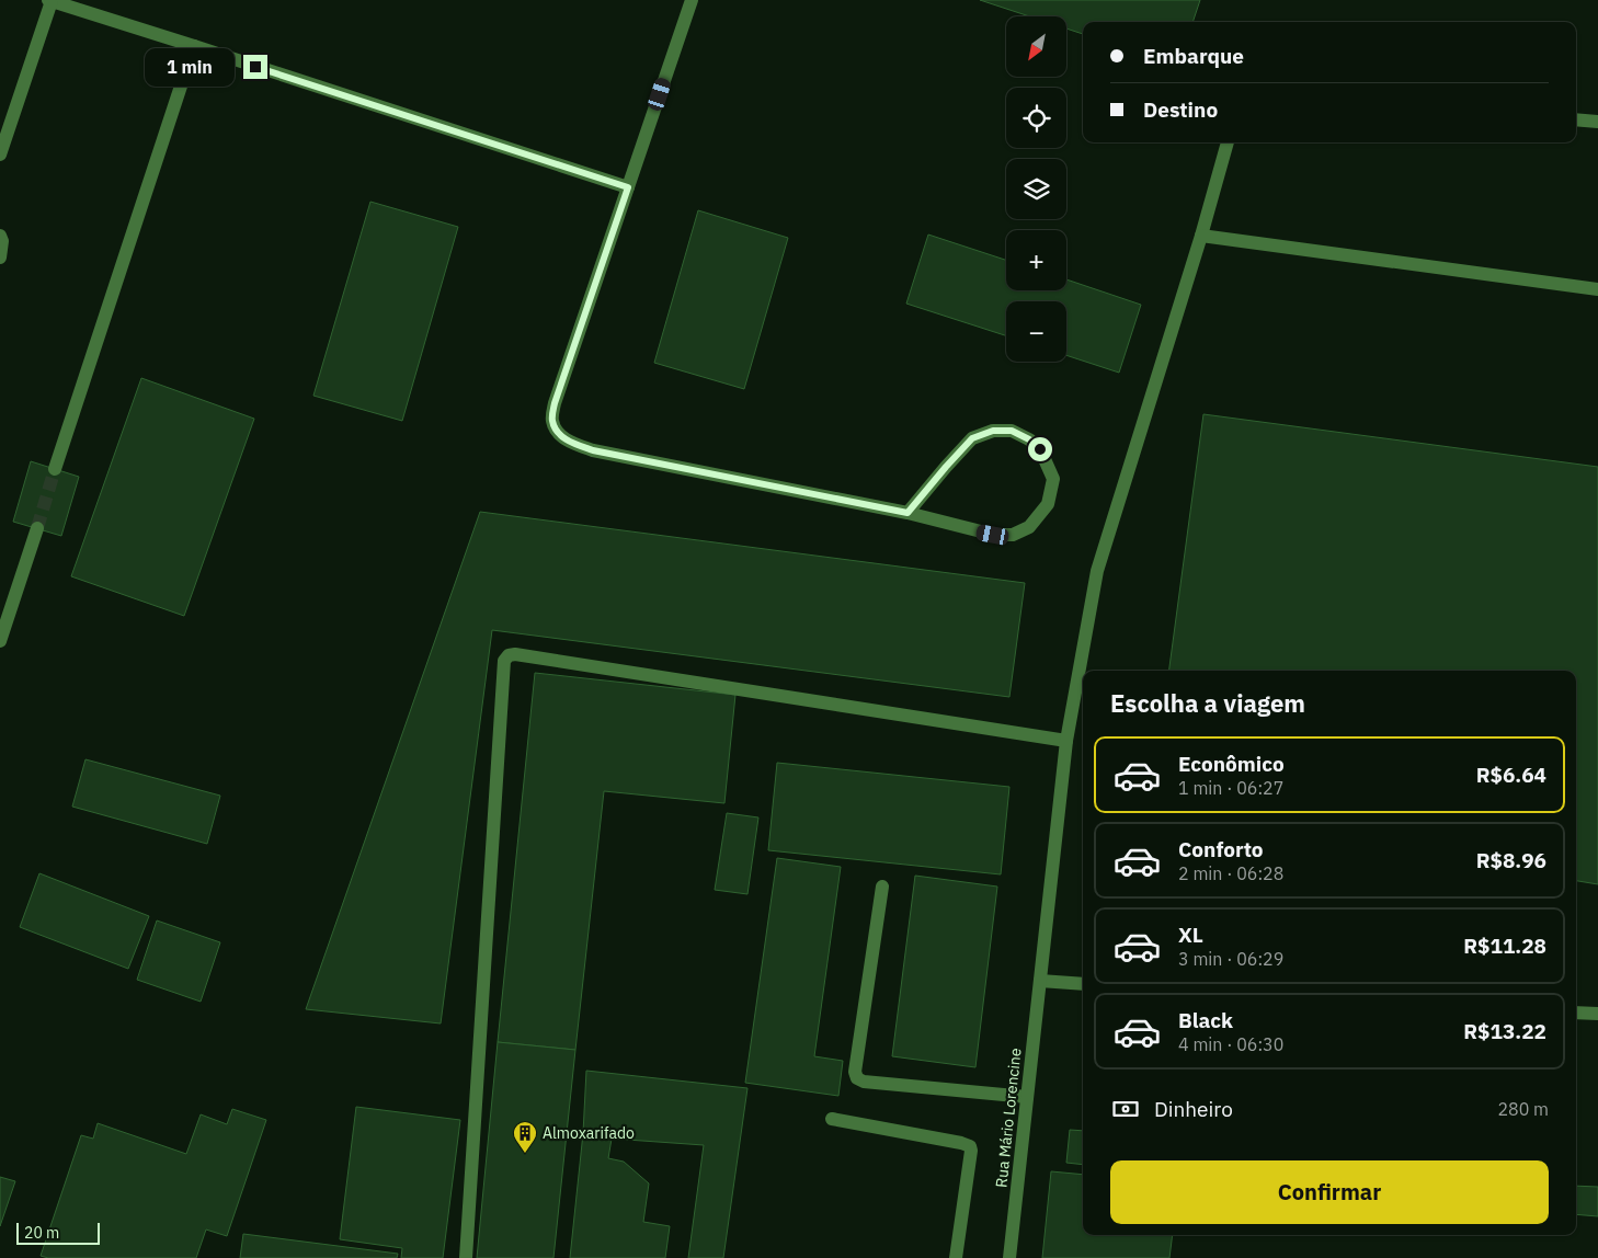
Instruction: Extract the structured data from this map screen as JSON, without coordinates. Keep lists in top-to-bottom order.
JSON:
{
  "streets": {
    "lane": ["Rua Mário Lorencine"]
  },
  "places": {
    "building": ["Almoxarifado"]
  },
  "scale_bar": "20 m",
  "north": "bottom left",
  "page": {
    "map_buttons": ["+", "−"],
    "banner": ["Embarque", "Destino"],
    "bubble": "1 min",
    "heading": "Escolha a viagem",
    "list": [
      {
        "name": "Econômico",
        "note": "1 min · 06:27",
        "value": "R$6.64"
      },
      {
        "name": "Conforto",
        "note": "2 min · 06:28",
        "value": "R$8.96"
      },
      {
        "name": "XL",
        "note": "3 min · 06:29",
        "value": "R$11.28"
      },
      {
        "name": "Black",
        "note": "4 min · 06:30",
        "value": "R$13.22"
      }
    ],
    "pay": ["Dinheiro", "280 m"],
    "buttons": "Confirmar",
    "scale": "20 m"
  }
}
